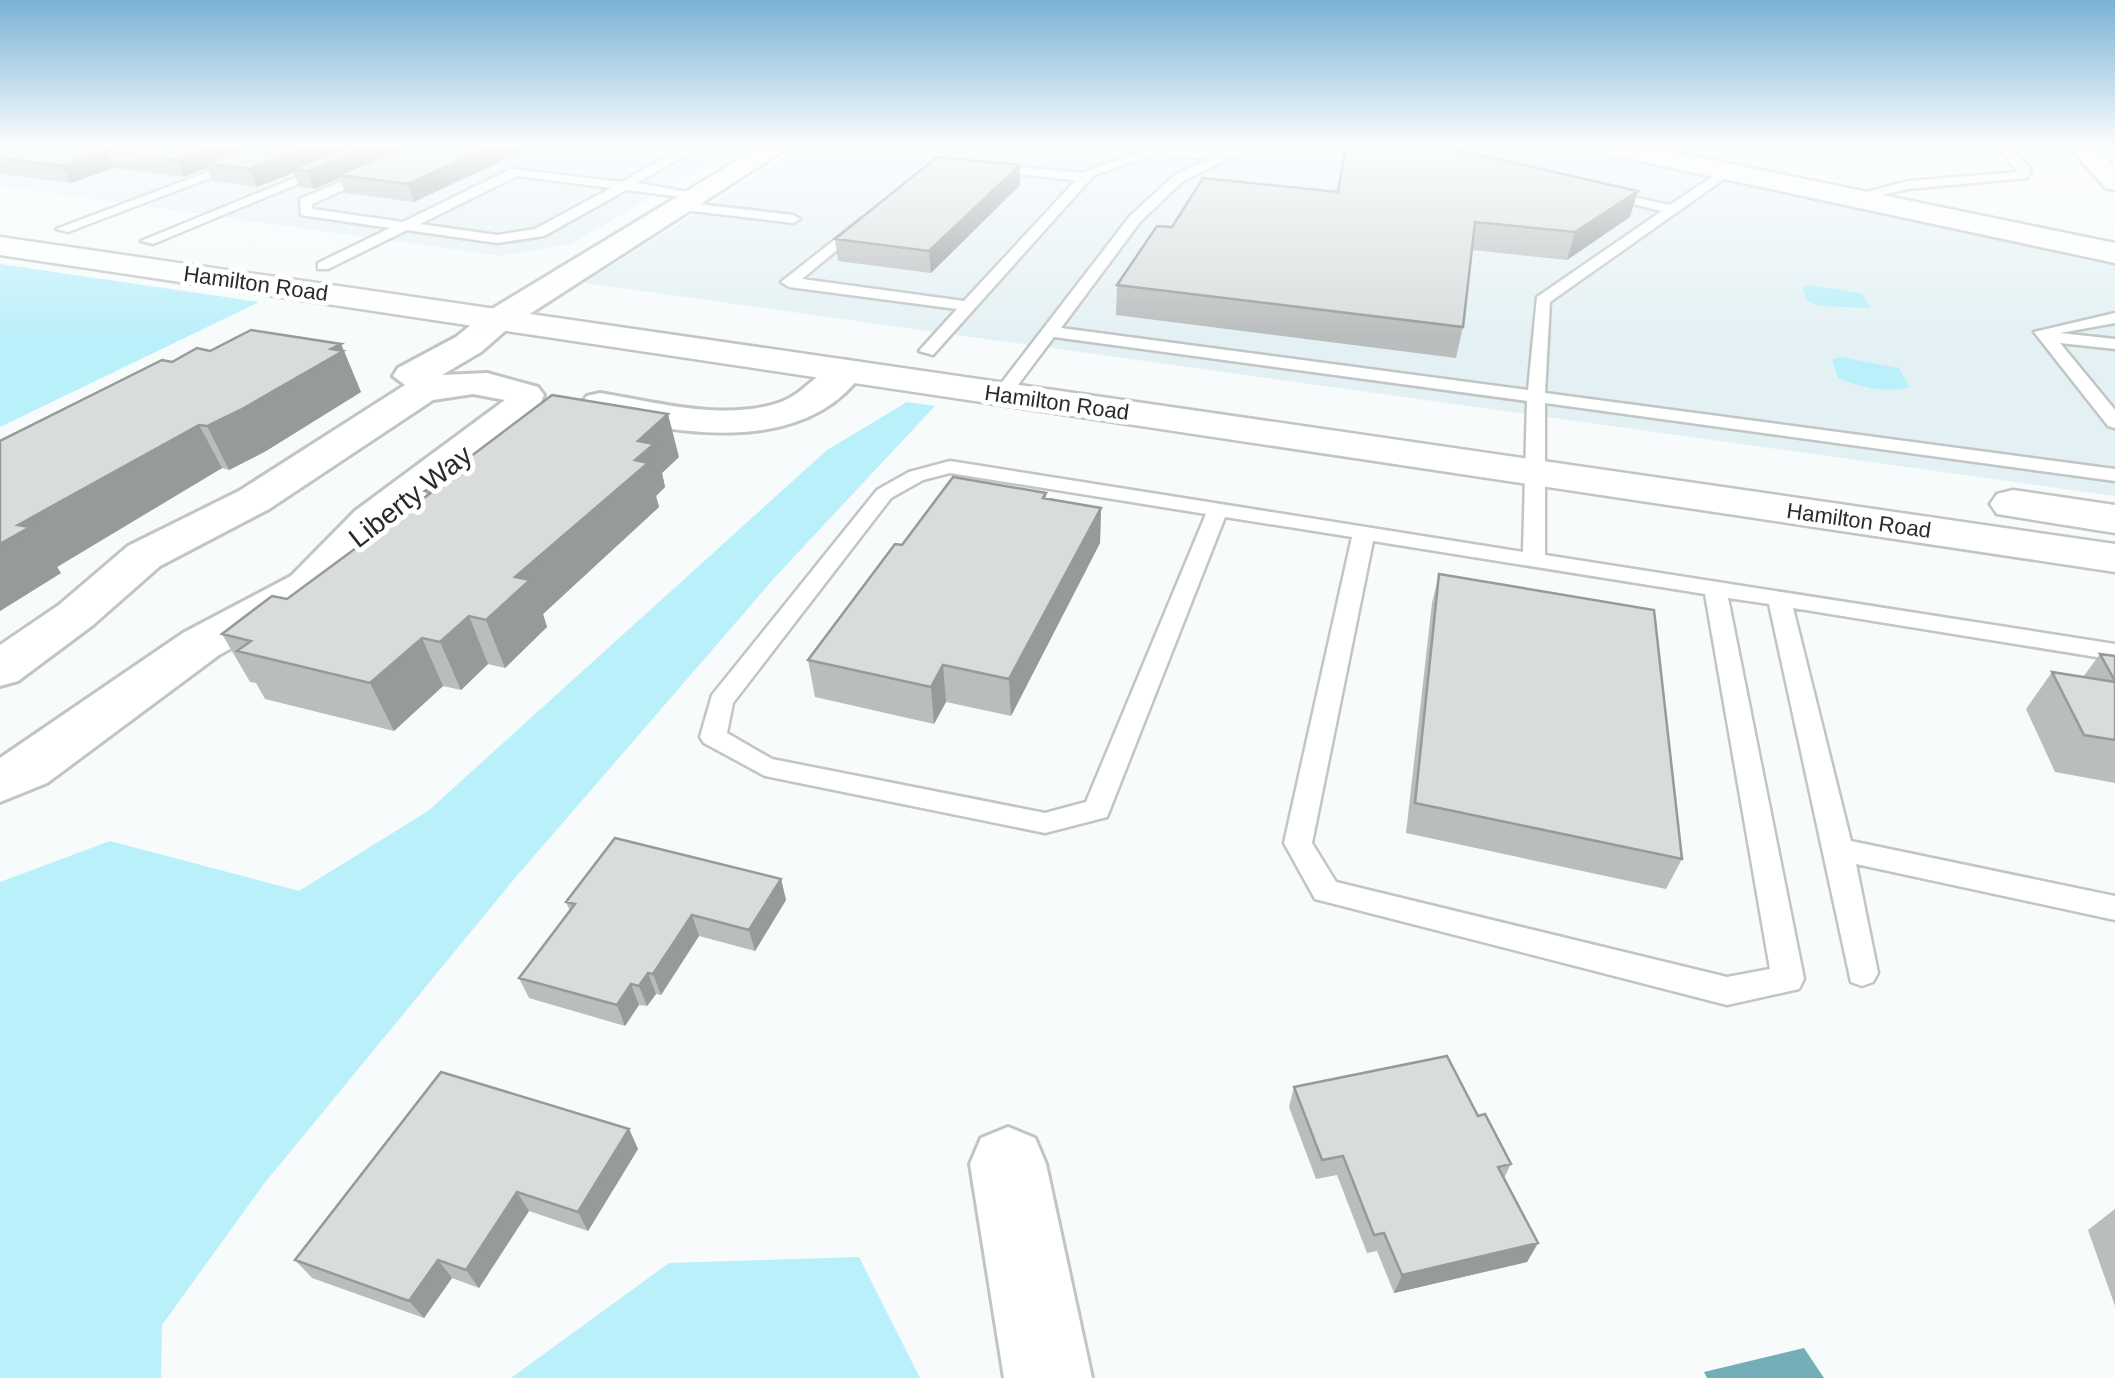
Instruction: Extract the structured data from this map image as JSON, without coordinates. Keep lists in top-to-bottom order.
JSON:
{
  "streets": {
    "main road": ["Hamilton Road"],
    "street": ["Liberty Way"]
  }
}
